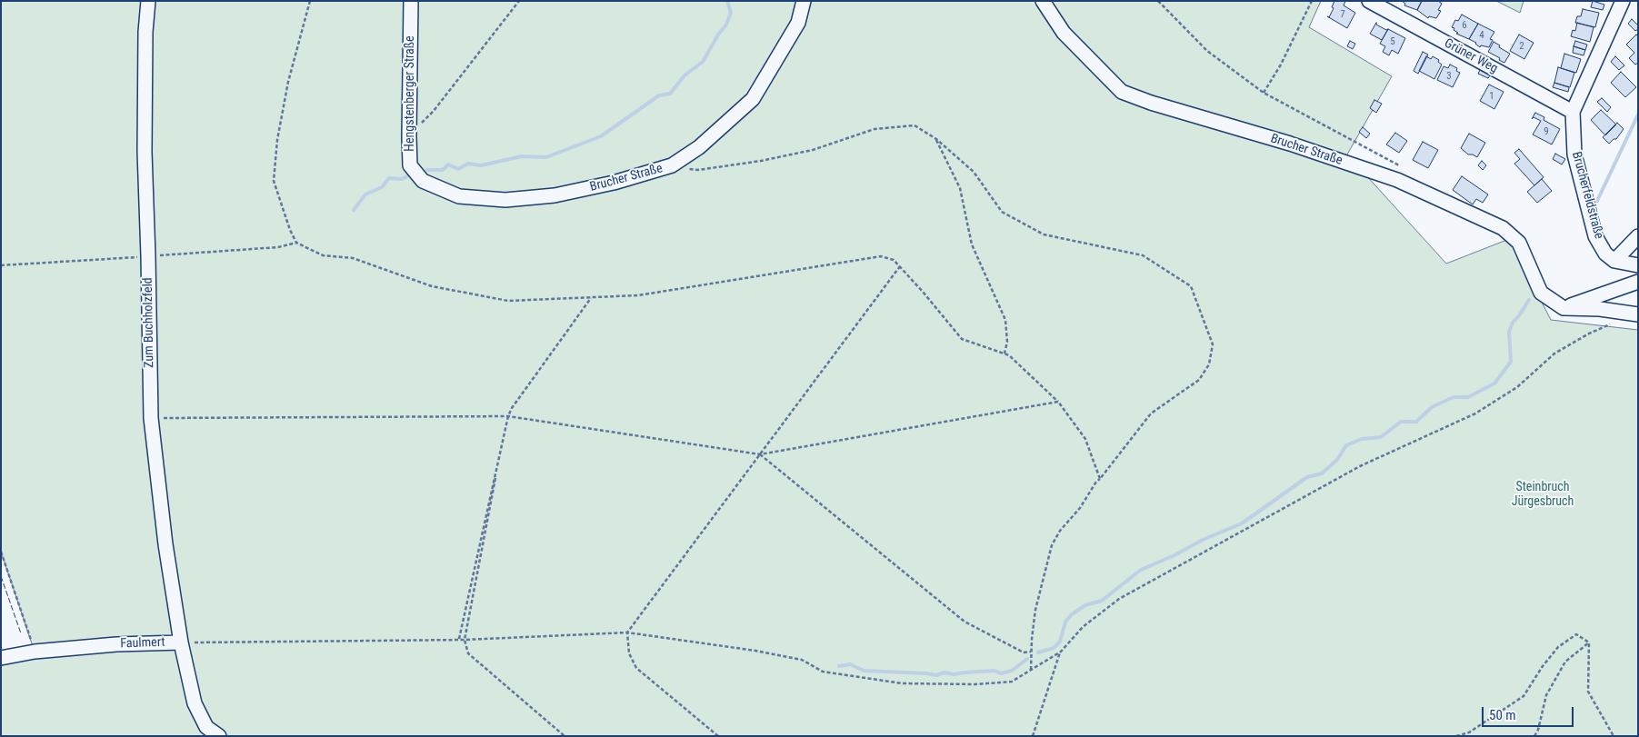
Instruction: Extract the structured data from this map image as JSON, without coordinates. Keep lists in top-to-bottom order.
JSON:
{
  "streets": {
    "street": [
      "Grüner Weg",
      "Hengstenberger Straße",
      "Brucher Straße",
      "Brucherfeldstraße",
      "Zum Buchholzfeld",
      "Faulmert"
    ]
  },
  "crossings": [
    ["Grüner Weg", "Brucherfeldstraße"],
    ["Hengstenberger Straße", "Brucher Straße"],
    ["Zum Buchholzfeld", "Faulmert"]
  ],
  "parks": ["Steinbruch Jürgesbruch"],
  "house_numbers": [
    "7",
    "6",
    "4",
    "5",
    "2",
    "3",
    "1",
    "9"
  ],
  "scale_bar": "50 m"
}
